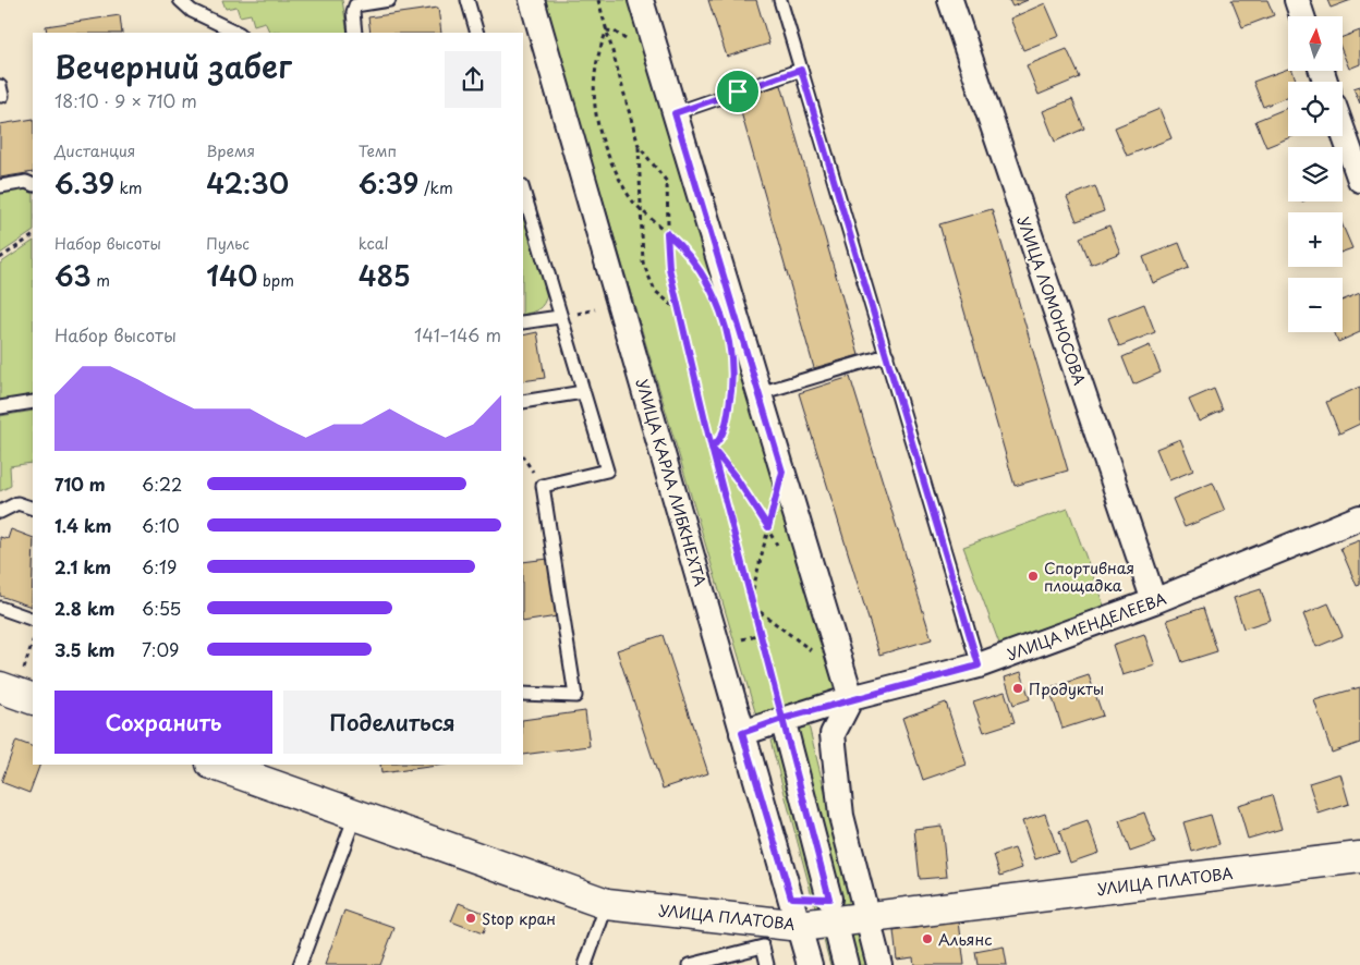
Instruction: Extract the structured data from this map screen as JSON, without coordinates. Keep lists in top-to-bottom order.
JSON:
{
  "streets": {
    "street": [
      "УЛИЦА ЛОМОНОСОВА",
      "УЛИЦА КАРЛА ЛИБКНЕХТА",
      "УЛИЦА МЕНДЕЛЕЕВА",
      "УЛИЦА ПЛАТОВА"
    ]
  },
  "crossings": [
    ["УЛИЦА ЛОМОНОСОВА", "УЛИЦА МЕНДЕЛЕЕВА"],
    ["УЛИЦА КАРЛА ЛИБКНЕХТА", "УЛИЦА МЕНДЕЛЕЕВА"],
    ["УЛИЦА КАРЛА ЛИБКНЕХТА", "УЛИЦА ПЛАТОВА"]
  ],
  "places": [
    "Спортивная площадка",
    "Продукты",
    "Stop кран",
    "Альянс"
  ],
  "north": "top",
  "page": {
    "map_buttons": ["+", "−"],
    "heading": ["Вечерний забег", "18:10 · 9 × 710 m"],
    "stats": [
      ["Дистанция", "6.39 km"],
      ["Время", "42:30"],
      ["Темп", "6:39 /km"],
      ["Набор высоты", "63 m"],
      ["Пульс", "140 bpm"],
      ["kcal", "485"]
    ],
    "chart": ["Набор высоты", "141–146 m"],
    "list": [
      {
        "name": "710 m",
        "note": "6:22"
      },
      {
        "name": "1.4 km",
        "note": "6:10"
      },
      {
        "name": "2.1 km",
        "note": "6:19"
      },
      {
        "name": "2.8 km",
        "note": "6:55"
      },
      {
        "name": "3.5 km",
        "note": "7:09"
      }
    ],
    "buttons": ["Сохранить", "Поделиться"]
  }
}
